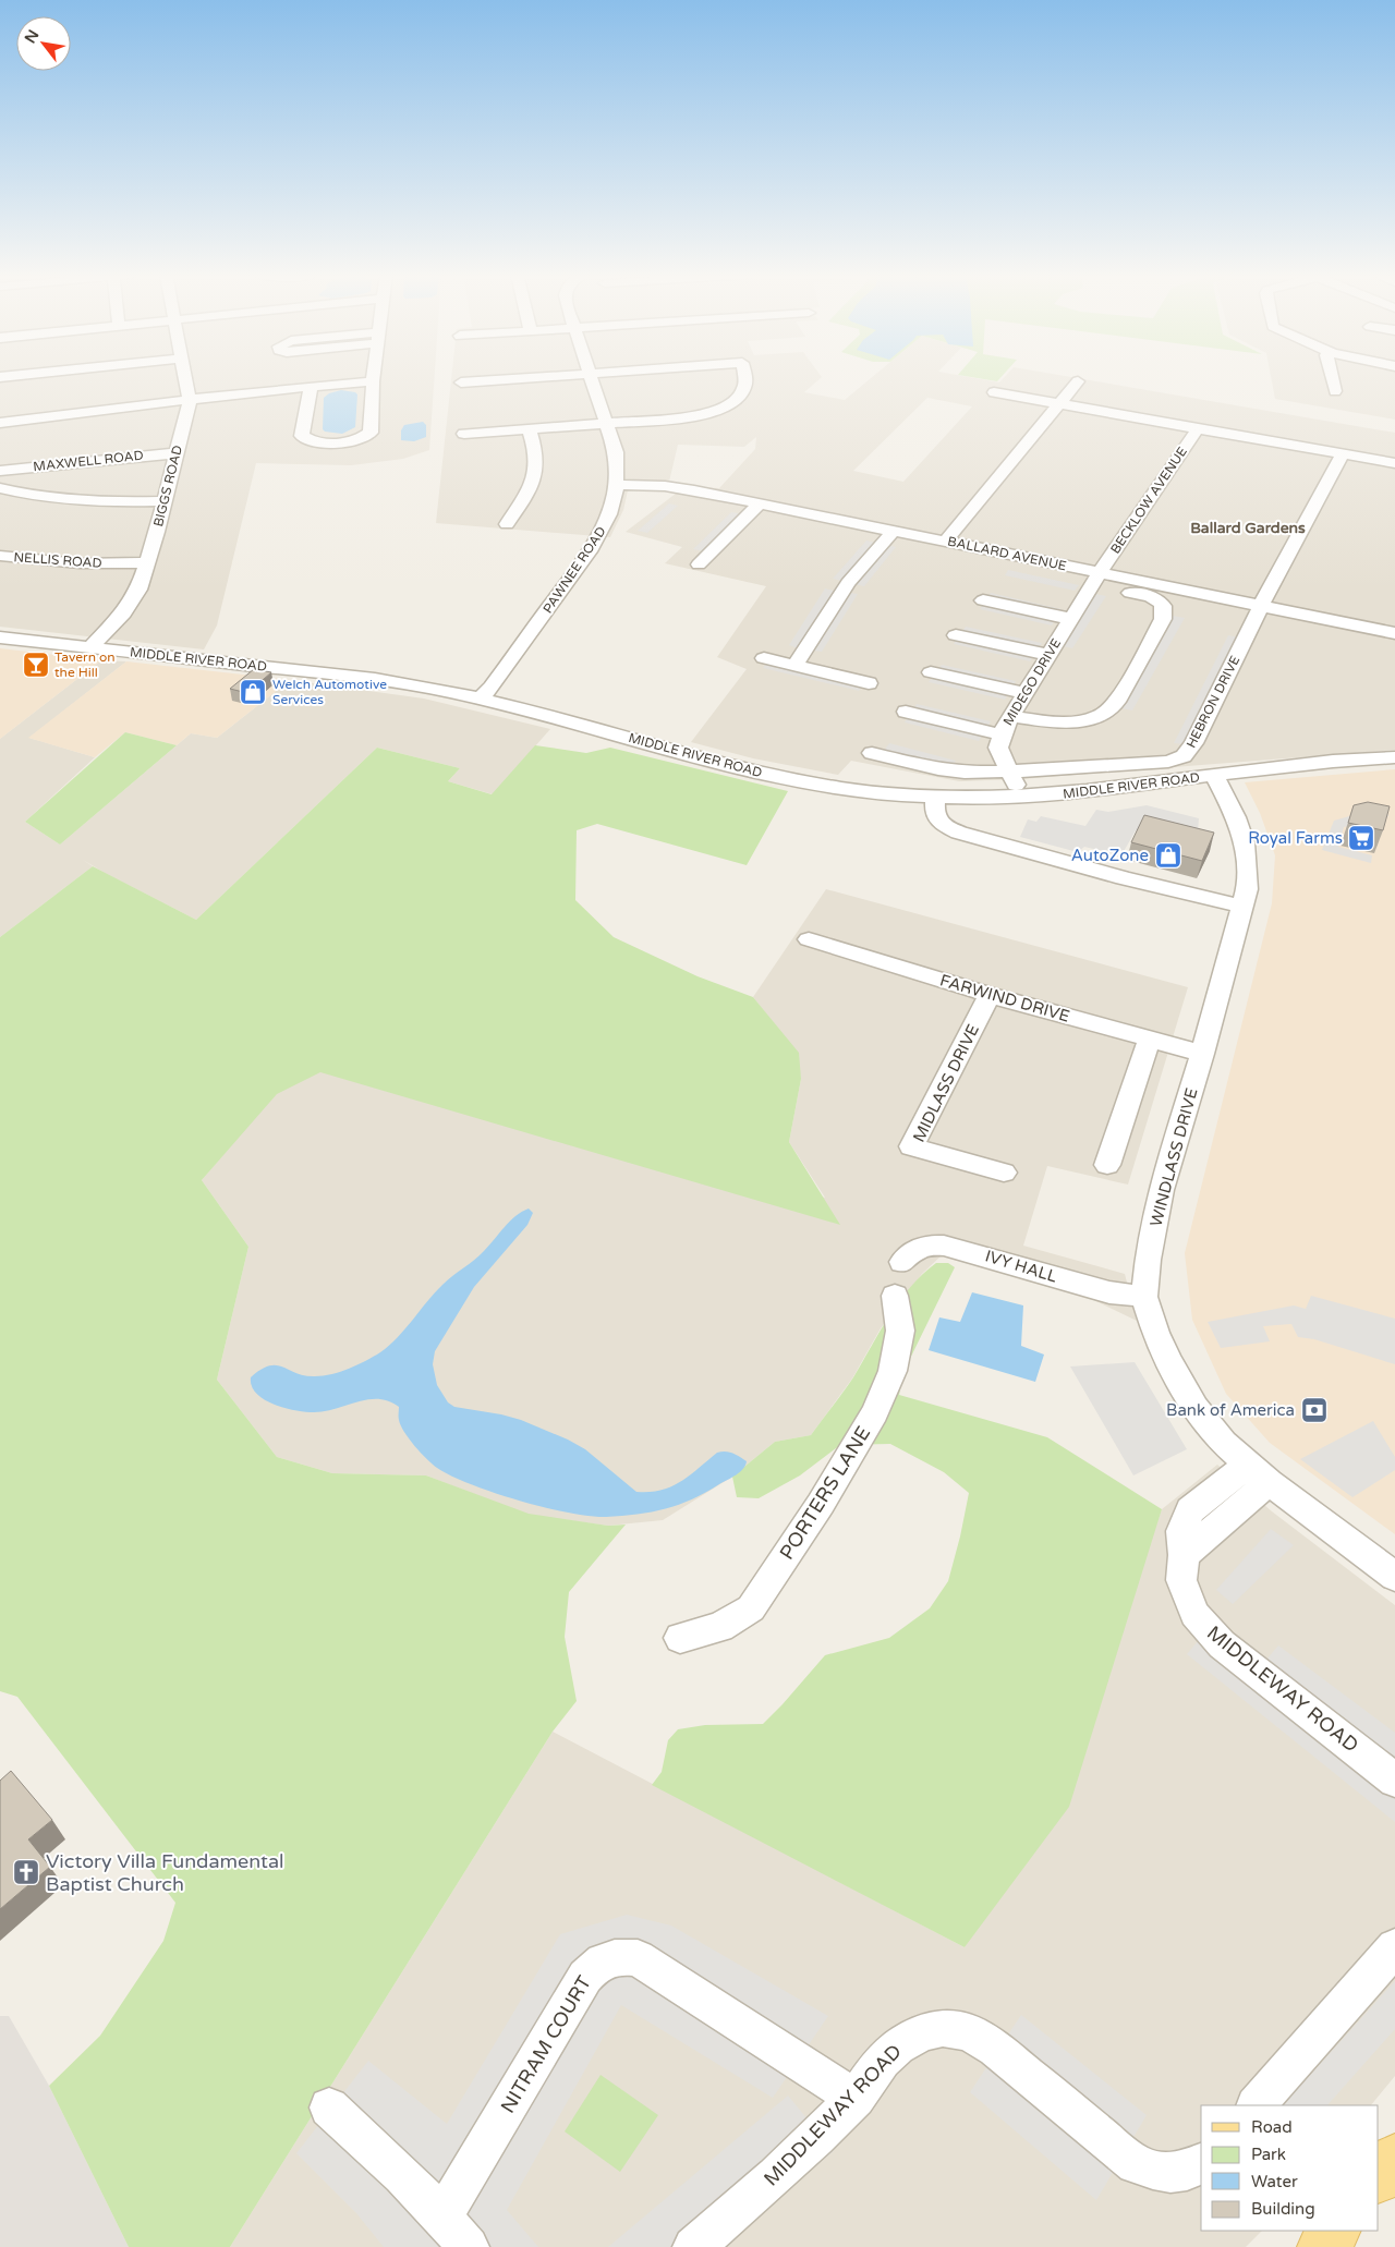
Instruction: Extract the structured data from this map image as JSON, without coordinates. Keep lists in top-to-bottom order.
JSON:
{
  "streets": {
    "street": [
      "MAXWELL ROAD",
      "BIGGS ROAD",
      "BECKLOW AVENUE",
      "BALLARD AVENUE",
      "NELLIS ROAD",
      "PAWNEE ROAD",
      "MIDDLE RIVER ROAD",
      "MIDEGO DRIVE",
      "HEBRON DRIVE",
      "FARWIND DRIVE",
      "MIDLASS DRIVE",
      "WINDLASS DRIVE",
      "IVY HALL",
      "PORTERS LANE",
      "MIDDLEWAY ROAD",
      "NITRAM COURT"
    ]
  },
  "crossings": [
    ["MAXWELL ROAD", "BIGGS ROAD"],
    ["BIGGS ROAD", "NELLIS ROAD"],
    ["BIGGS ROAD", "MIDDLE RIVER ROAD"],
    ["BECKLOW AVENUE", "BALLARD AVENUE"],
    ["BECKLOW AVENUE", "MIDEGO DRIVE"],
    ["BALLARD AVENUE", "PAWNEE ROAD"],
    ["BALLARD AVENUE", "MIDEGO DRIVE"],
    ["BALLARD AVENUE", "HEBRON DRIVE"],
    ["PAWNEE ROAD", "MIDDLE RIVER ROAD"],
    ["MIDDLE RIVER ROAD", "MIDEGO DRIVE"],
    ["MIDDLE RIVER ROAD", "WINDLASS DRIVE"],
    ["MIDEGO DRIVE", "HEBRON DRIVE"],
    ["FARWIND DRIVE", "MIDLASS DRIVE"],
    ["FARWIND DRIVE", "WINDLASS DRIVE"],
    ["WINDLASS DRIVE", "IVY HALL"],
    ["WINDLASS DRIVE", "MIDDLEWAY ROAD"],
    ["MIDDLEWAY ROAD", "NITRAM COURT"]
  ],
  "districts": ["Ballard Gardens"],
  "places": {
    "bar": ["Tavern on the Hill"],
    "shop": ["Welch Automotive Services", "AutoZone"],
    "supermarket": ["Royal Farms"],
    "bank": ["Bank of America"],
    "church": ["Victory Villa Fundamental Baptist Church"]
  },
  "legend": [
    "Road",
    "Park",
    "Water",
    "Building"
  ],
  "north": "top left"
}
